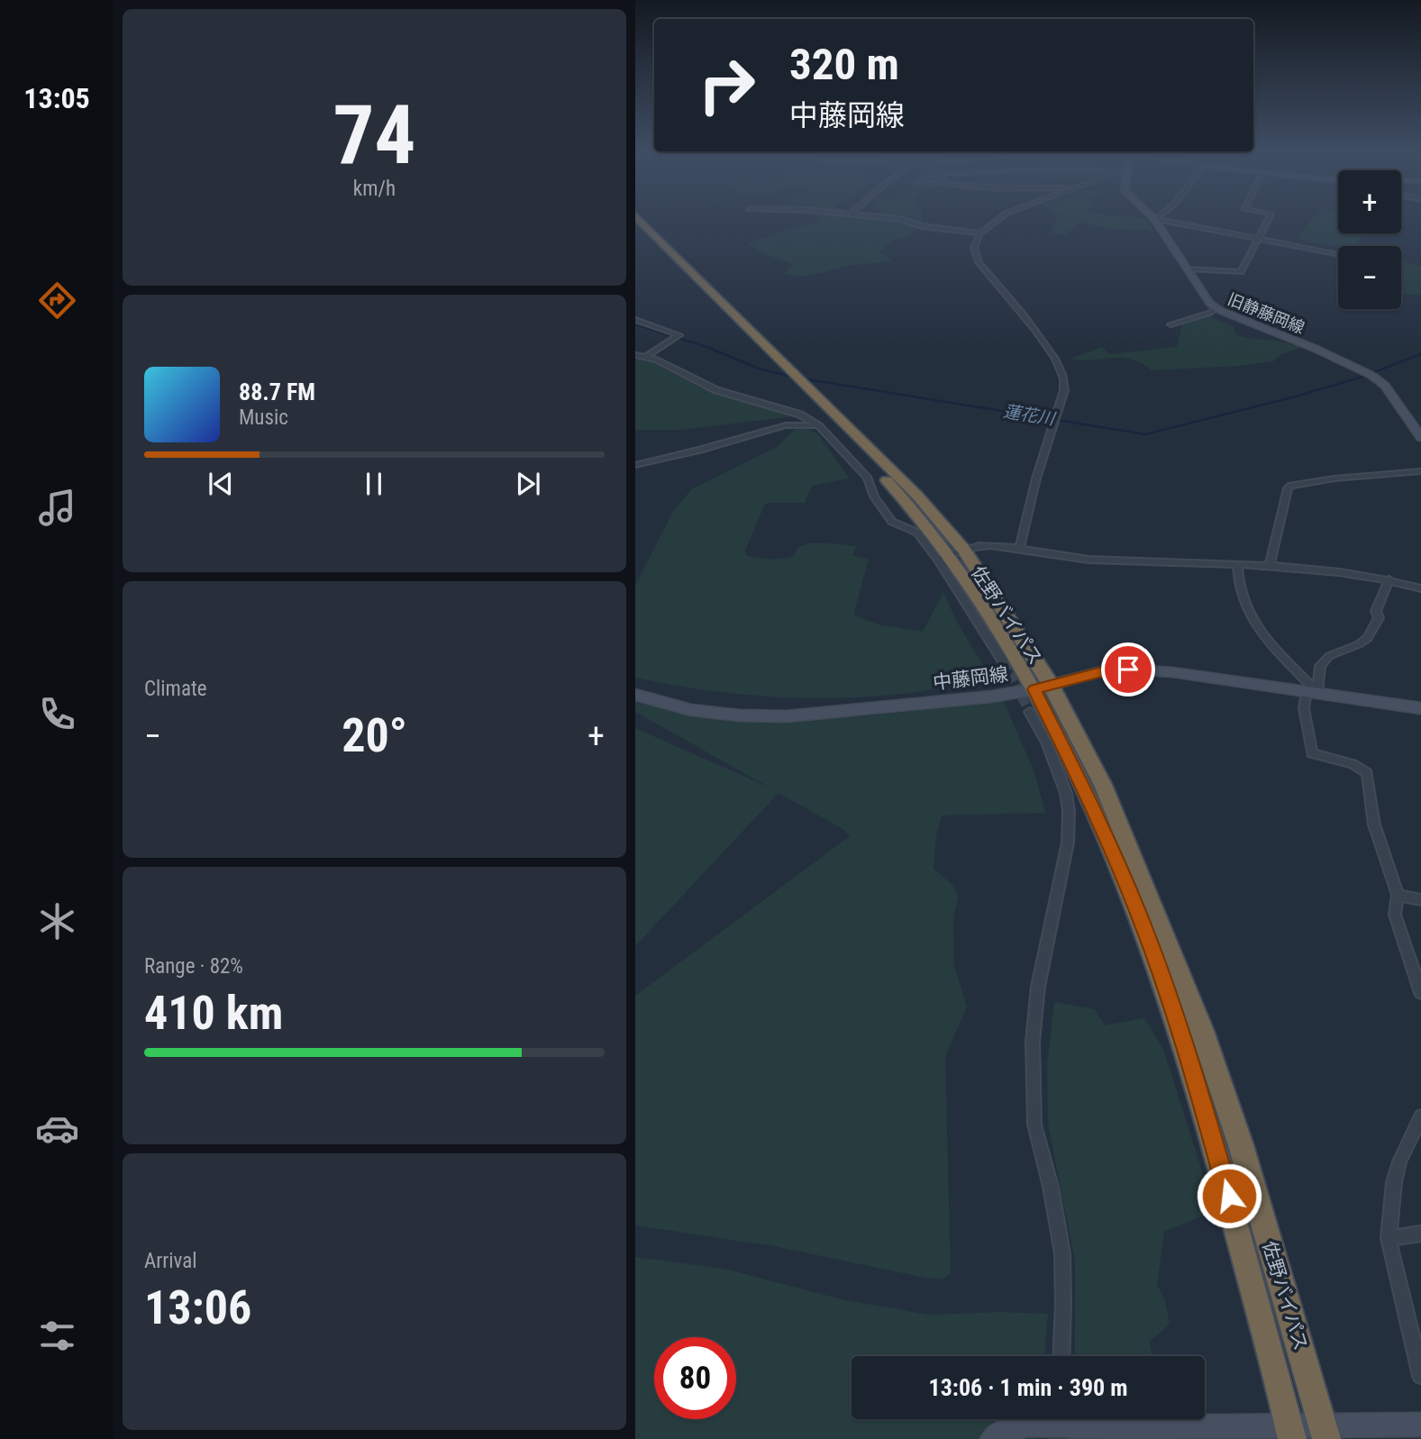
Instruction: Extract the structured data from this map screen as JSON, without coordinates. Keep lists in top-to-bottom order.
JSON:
{
  "streets": {
    "highway": ["佐野バイパス"],
    "street": ["旧静藤岡線", "中藤岡線"]
  },
  "crossings": [
    ["佐野バイパス", "中藤岡線"]
  ],
  "water": ["蓮花川"],
  "page": {
    "tabs": "13:05",
    "tile": [
      ["74", "km/h"],
      "Climate",
      ["Range · 82%", "410 km"],
      ["Arrival", "13:06"]
    ],
    "turn": ["320 m", "中藤岡線"],
    "map_buttons": ["+", "−"],
    "song": ["88.7 FM", "Music"],
    "heat": ["−", "20°", "+"],
    "limit": "80",
    "trip": "13:06 · 1 min · 390 m"
  }
}
